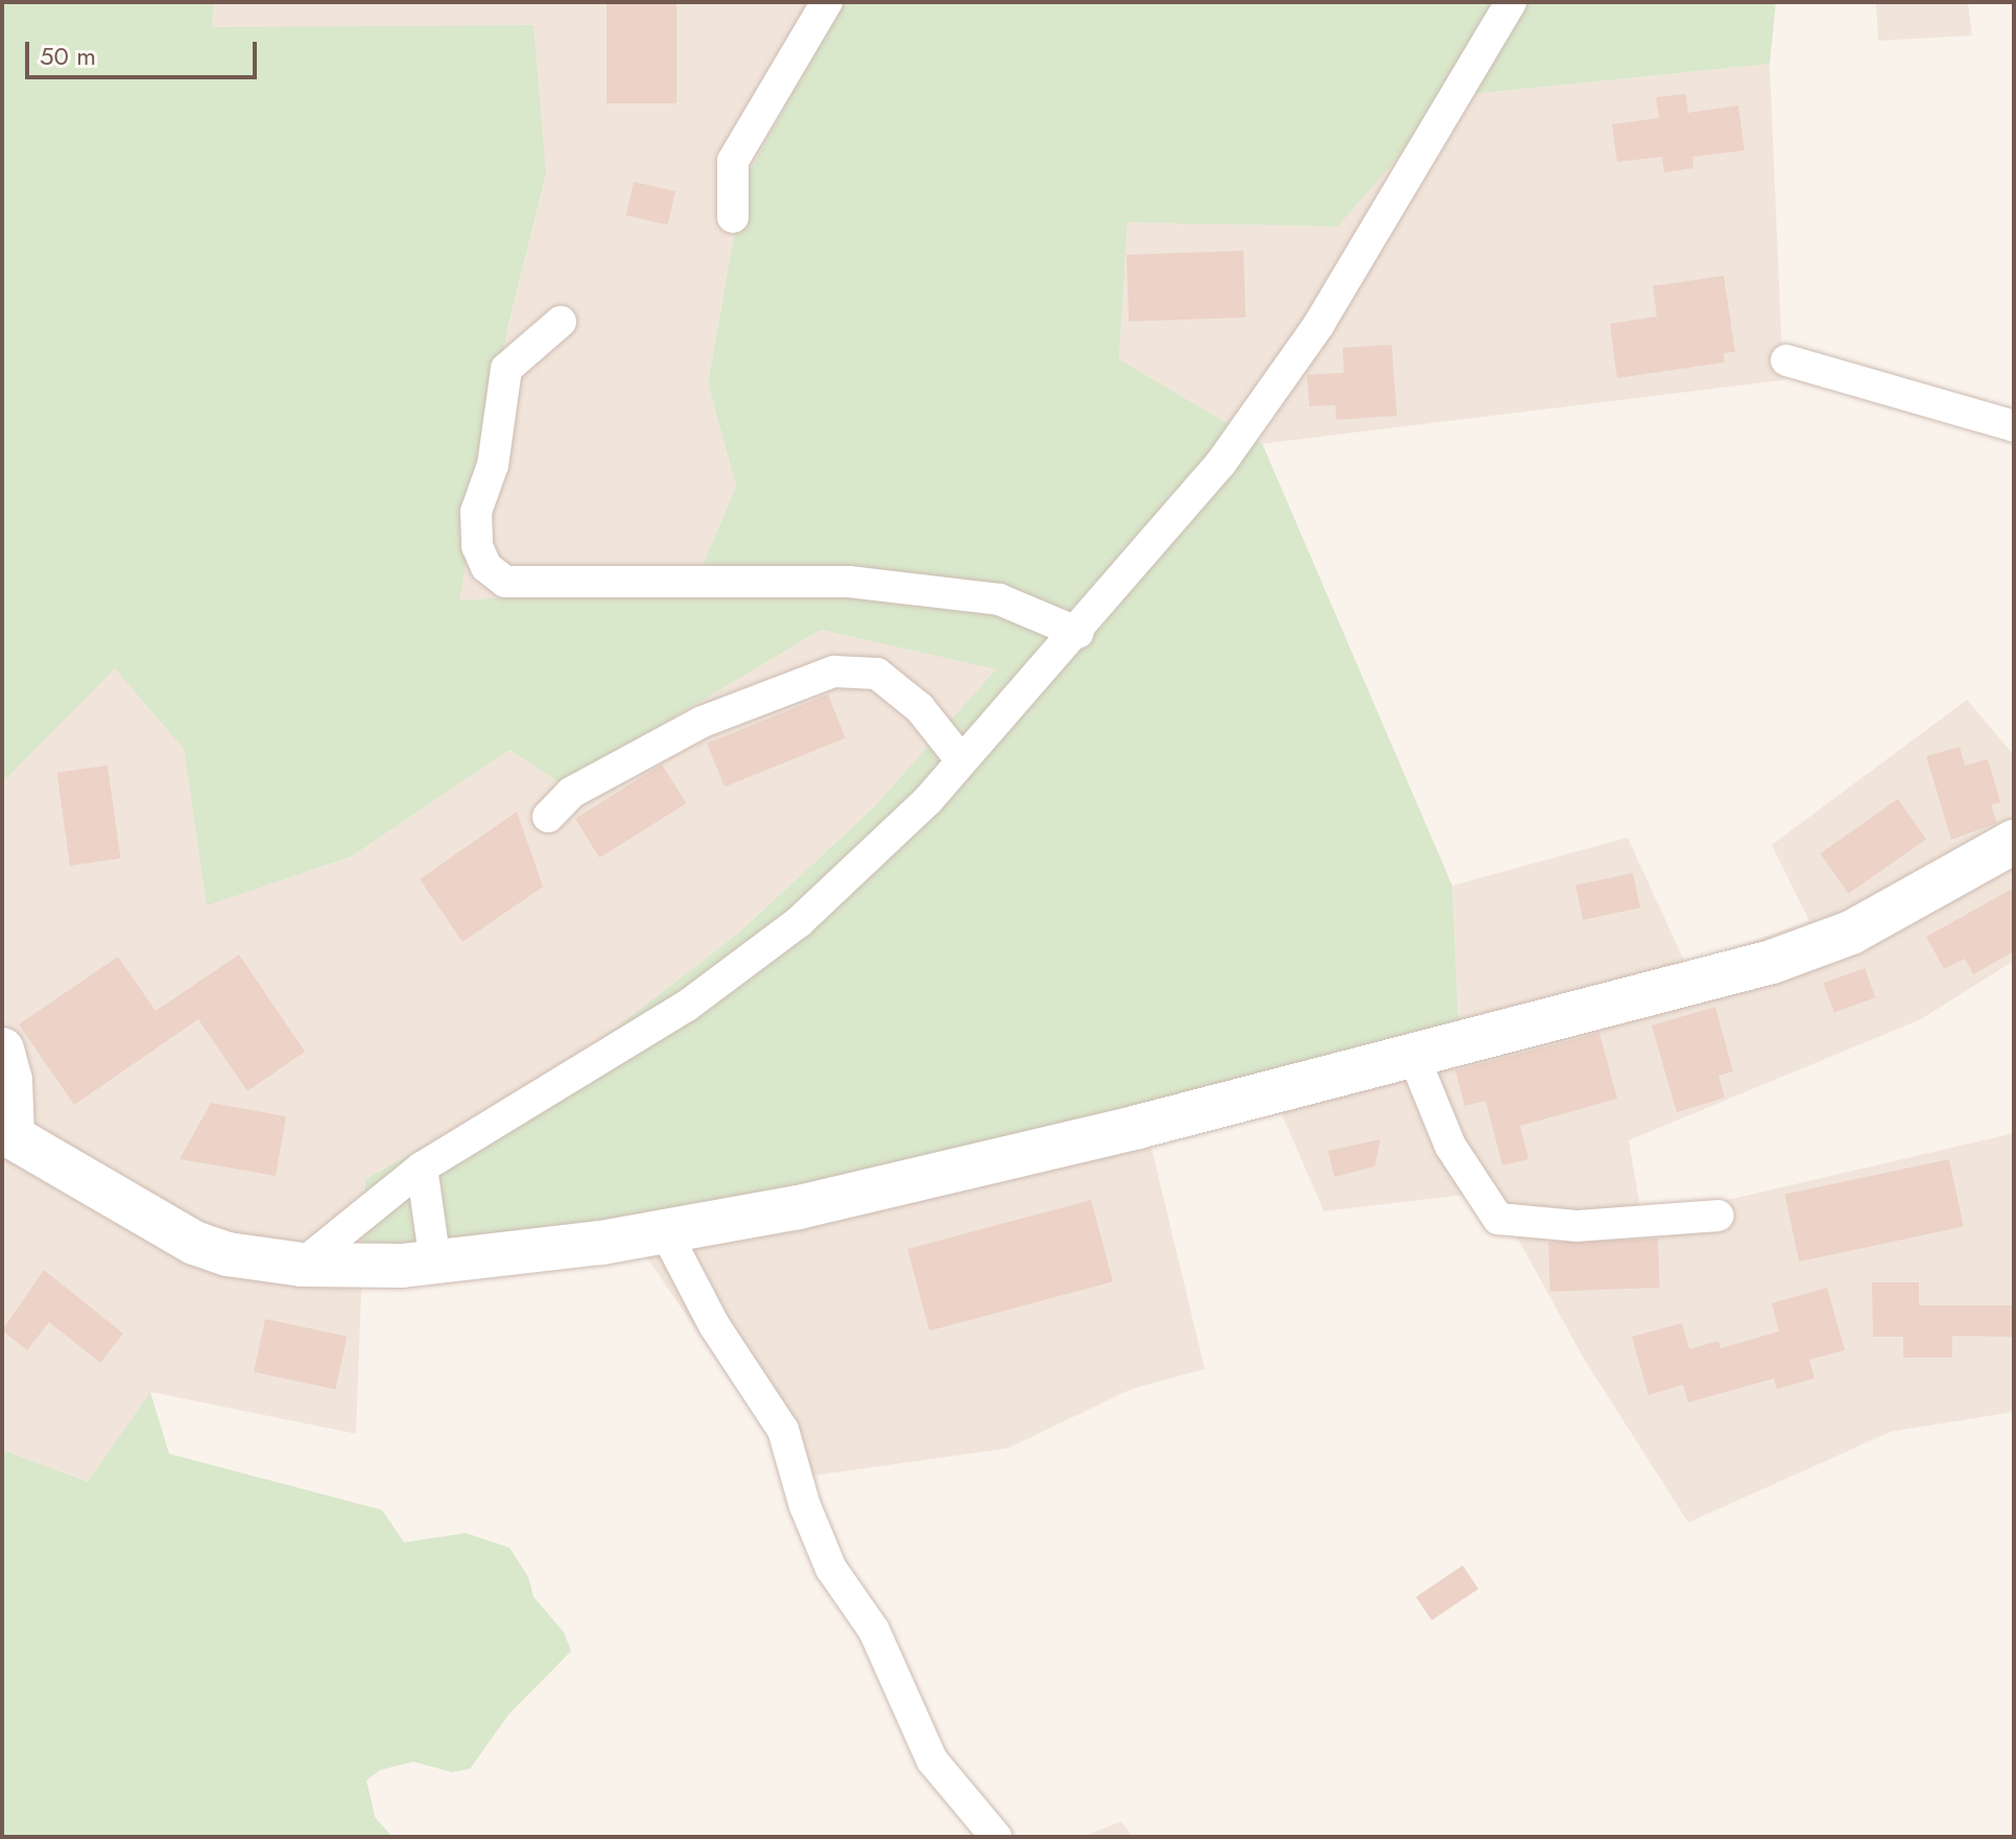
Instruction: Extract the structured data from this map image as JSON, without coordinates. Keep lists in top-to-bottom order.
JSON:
{
  "scale_bar": "50 m"
}
